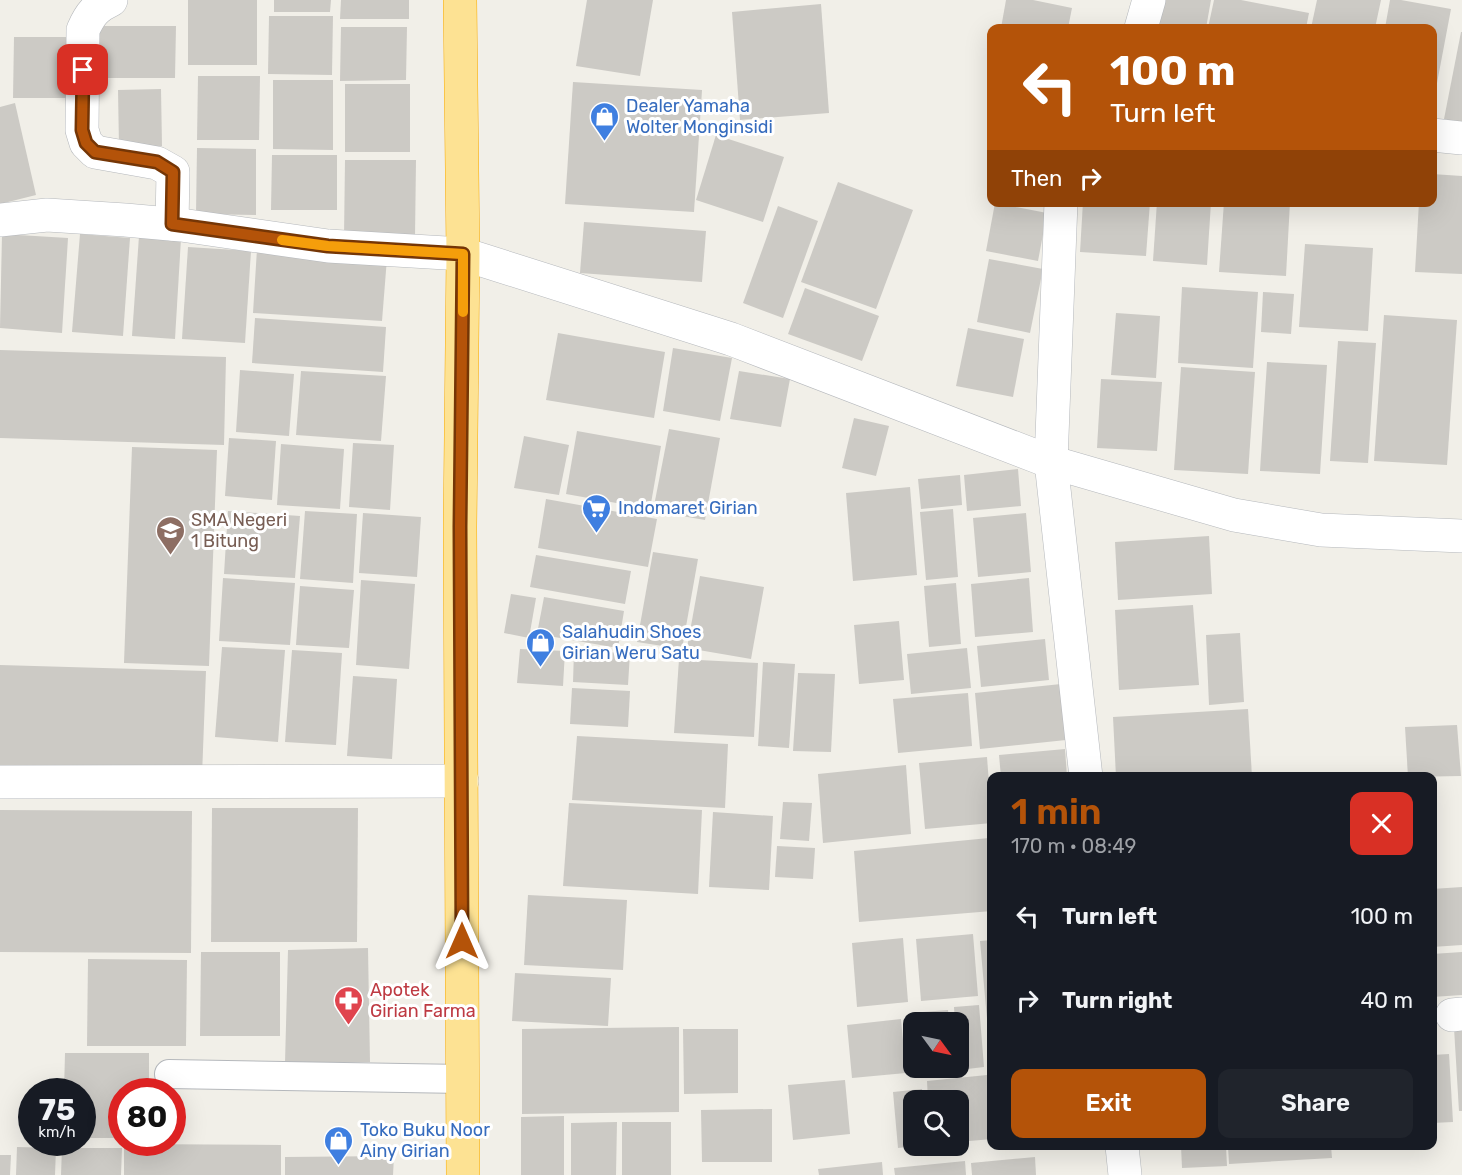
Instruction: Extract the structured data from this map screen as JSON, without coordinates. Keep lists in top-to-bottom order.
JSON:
{
  "places": {
    "shop": ["Dealer Yamaha Wolter Monginsidi", "Salahudin Shoes Girian Weru Satu", "Toko Buku Noor Ainy Girian"],
    "supermarket": ["Indomaret Girian"],
    "school or university": ["SMA Negeri 1 Bitung"],
    "pharmacy": ["Apotek Girian Farma"]
  },
  "north": "bottom right",
  "page": {
    "turn": ["100 m", "Turn left"],
    "then": "Then",
    "heading": ["1 min", "170 m · 08:49"],
    "list": [
      {
        "name": "Turn left",
        "value": "100 m"
      },
      {
        "name": "Turn right",
        "value": "40 m"
      }
    ],
    "buttons": ["Exit", "Share"],
    "speed": "75 km/h",
    "limit": "80"
  }
}
